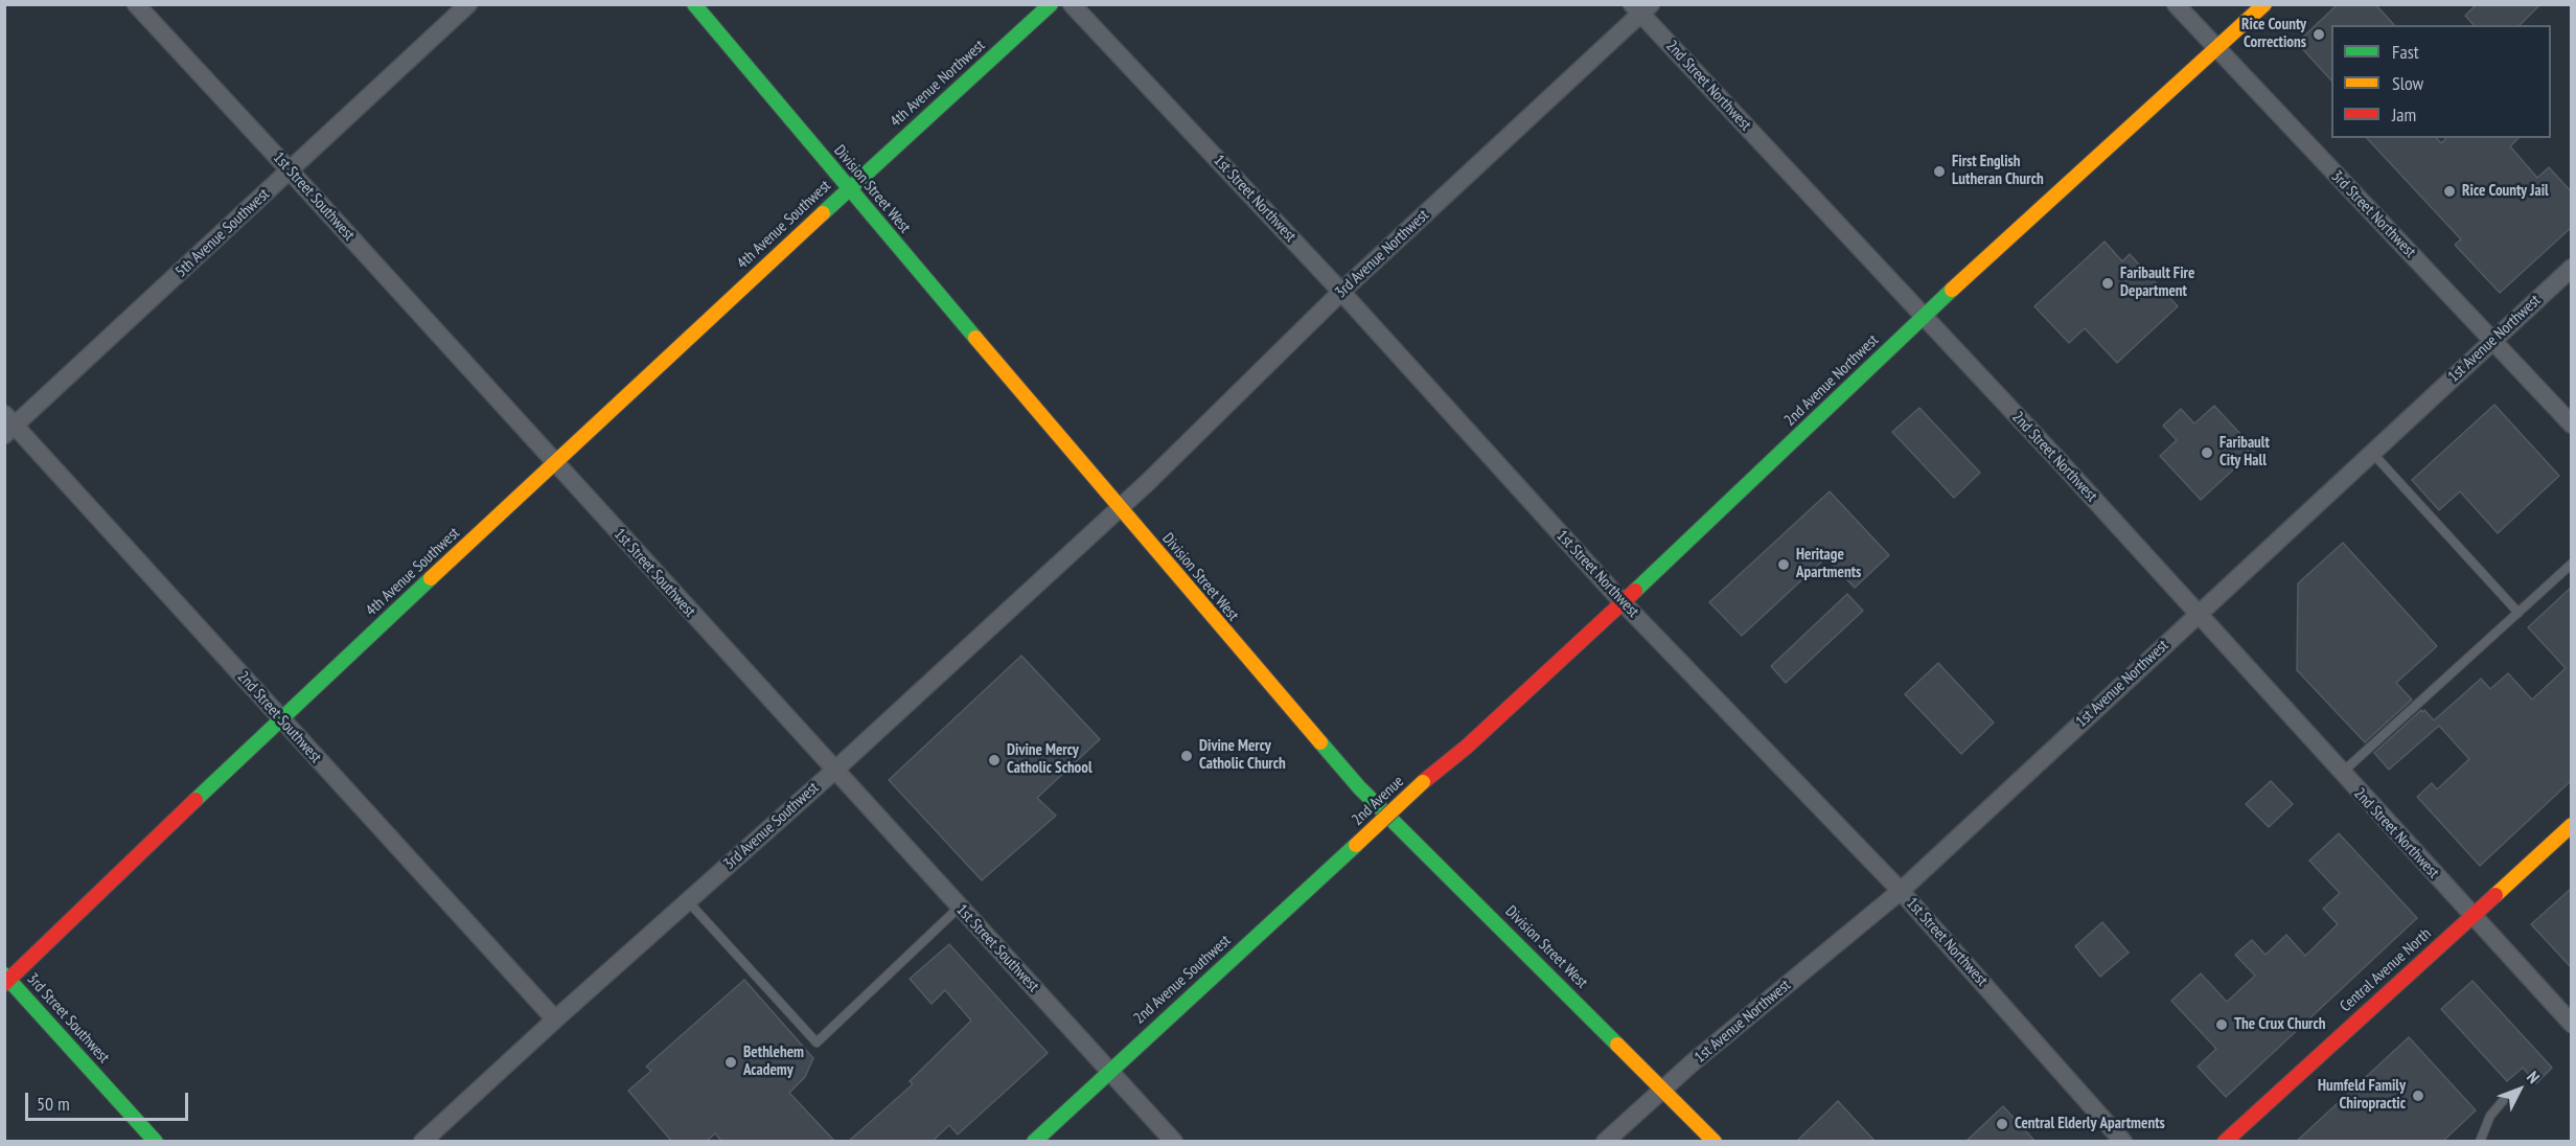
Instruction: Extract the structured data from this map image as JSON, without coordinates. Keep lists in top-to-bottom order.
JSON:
{
  "streets": {
    "street": [
      "4th Avenue Northwest",
      "2nd Street Northwest",
      "Division Street West",
      "1st Street Southwest",
      "1st Street Northwest",
      "3rd Street Northwest",
      "4th Avenue Southwest",
      "5th Avenue Southwest",
      "3rd Avenue Northwest",
      "1st Avenue Northwest",
      "2nd Avenue Northwest",
      "2nd Street Southwest",
      "2nd Avenue",
      "3rd Avenue Southwest",
      "Central Avenue North",
      "2nd Avenue Southwest",
      "3rd Street Southwest"
    ]
  },
  "crossings": [
    ["4th Avenue Northwest", "Division Street West"],
    ["4th Avenue Northwest", "4th Avenue Southwest"],
    ["2nd Street Northwest", "3rd Avenue Northwest"],
    ["2nd Street Northwest", "1st Avenue Northwest"],
    ["2nd Street Northwest", "2nd Avenue Northwest"],
    ["2nd Street Northwest", "Central Avenue North"],
    ["Division Street West", "4th Avenue Southwest"],
    ["Division Street West", "3rd Avenue Northwest"],
    ["Division Street West", "1st Avenue Northwest"],
    ["Division Street West", "3rd Avenue Southwest"],
    ["1st Street Southwest", "4th Avenue Southwest"],
    ["1st Street Southwest", "5th Avenue Southwest"],
    ["1st Street Southwest", "3rd Avenue Southwest"],
    ["1st Street Southwest", "2nd Avenue Southwest"],
    ["1st Street Northwest", "3rd Avenue Northwest"],
    ["1st Street Northwest", "1st Avenue Northwest"],
    ["1st Street Northwest", "2nd Avenue Northwest"],
    ["3rd Street Northwest", "1st Avenue Northwest"],
    ["3rd Street Northwest", "2nd Avenue Northwest"],
    ["4th Avenue Southwest", "2nd Street Southwest"],
    ["4th Avenue Southwest", "3rd Street Southwest"],
    ["5th Avenue Southwest", "2nd Street Southwest"],
    ["3rd Avenue Northwest", "3rd Avenue Southwest"],
    ["2nd Avenue Northwest", "2nd Avenue"],
    ["2nd Street Southwest", "3rd Avenue Southwest"],
    ["2nd Avenue", "2nd Avenue Southwest"]
  ],
  "places": [
    "Rice County Corrections",
    "First English Lutheran Church",
    "Rice County Jail",
    "Faribault Fire Department",
    "Faribault City Hall",
    "Heritage Apartments",
    "Divine Mercy Catholic Church",
    "Divine Mercy Catholic School",
    "The Crux Church",
    "Bethlehem Academy",
    "Humfeld Family Chiropractic",
    "Central Elderly Apartments"
  ],
  "legend": ["Fast", "Slow", "Jam"],
  "scale_bar": "50 m",
  "north": "top right"
}
